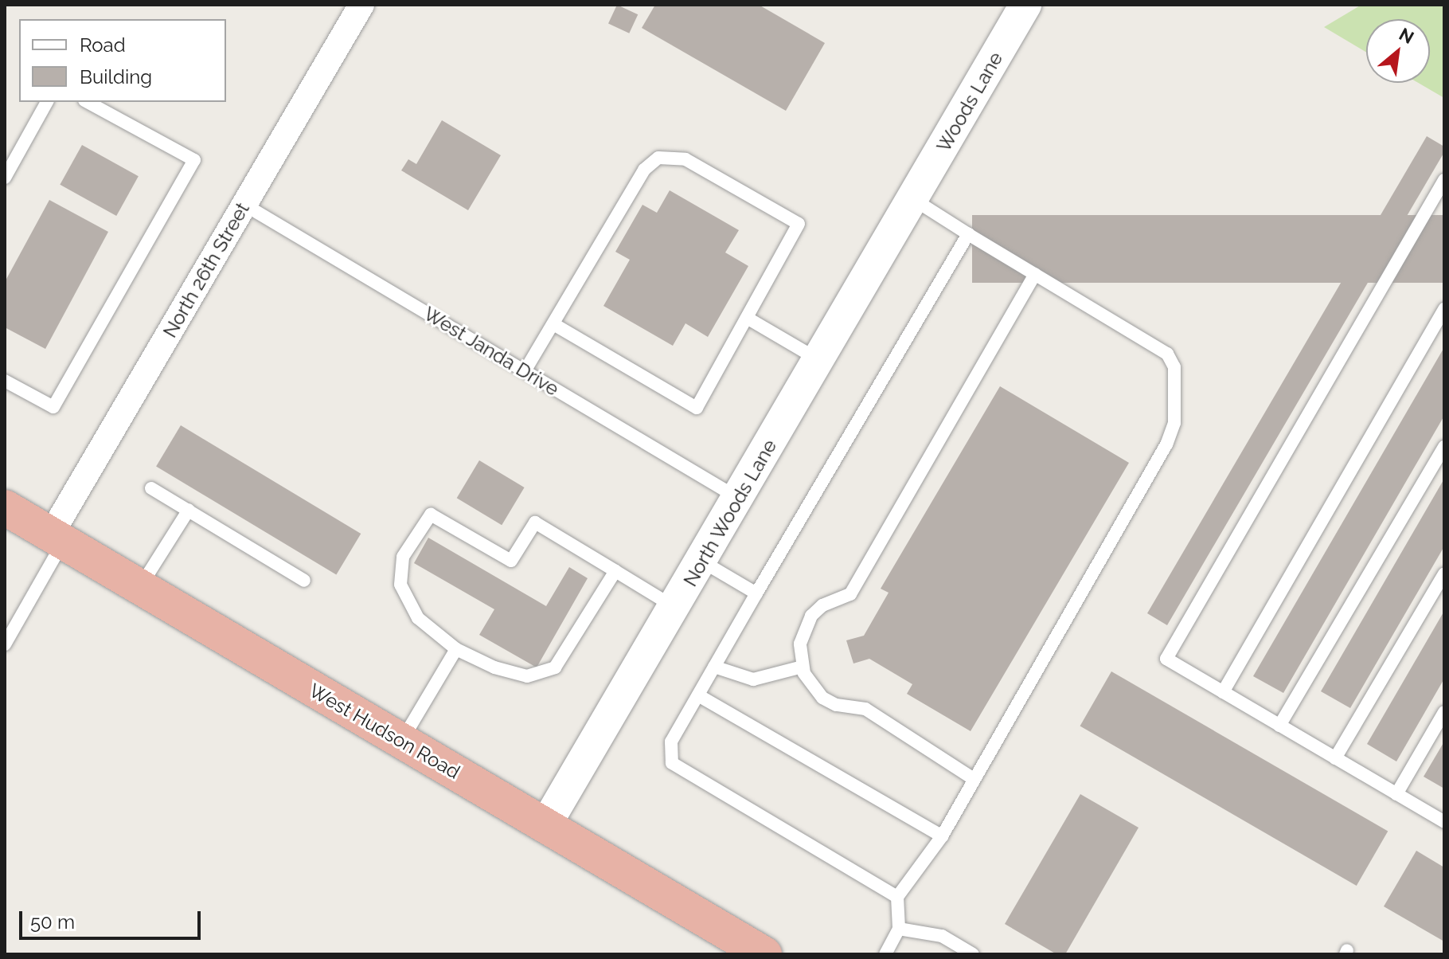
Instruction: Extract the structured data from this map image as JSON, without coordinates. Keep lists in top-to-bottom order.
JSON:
{
  "streets": {
    "highway": ["West Hudson Road"],
    "street": ["Woods Lane", "North 26th Street", "North Woods Lane"],
    "lane": ["West Janda Drive"]
  },
  "crossings": [
    ["Woods Lane", "North Woods Lane"],
    ["North 26th Street", "West Janda Drive"],
    ["North 26th Street", "West Hudson Road"],
    ["West Janda Drive", "North Woods Lane"],
    ["North Woods Lane", "West Hudson Road"]
  ],
  "legend": ["Road", "Building"],
  "scale_bar": "50 m",
  "north": "top right"
}
